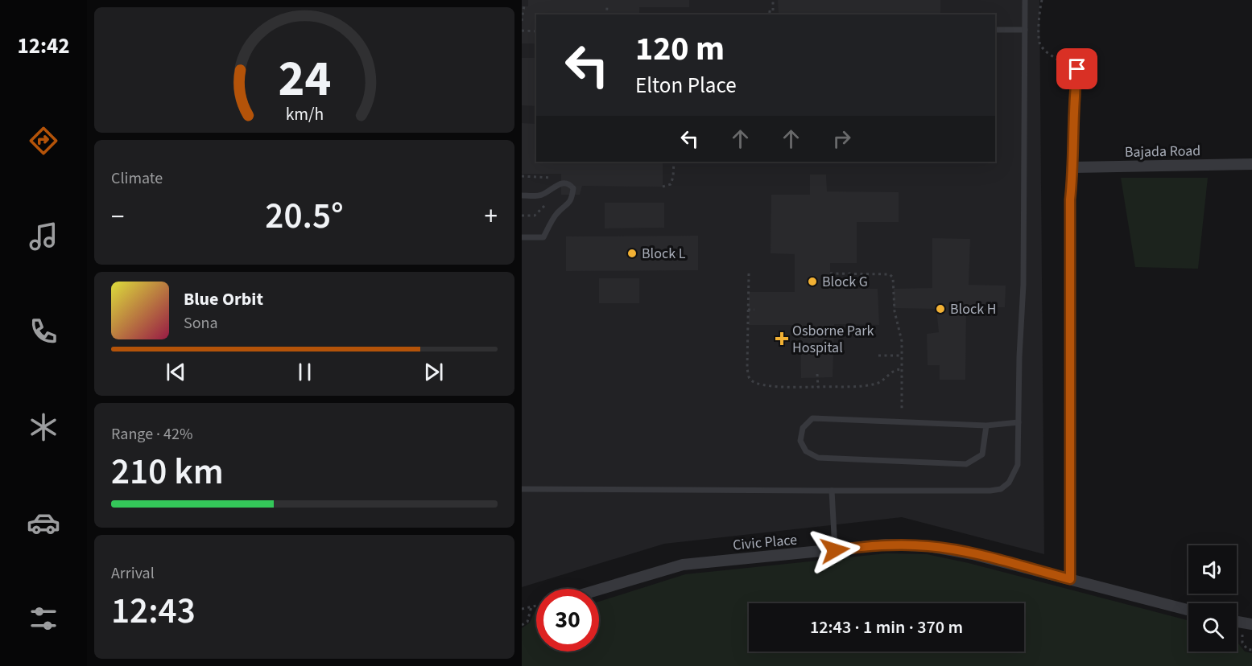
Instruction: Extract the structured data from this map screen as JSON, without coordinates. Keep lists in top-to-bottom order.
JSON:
{
  "streets": {
    "street": ["Bajada Road", "Civic Place"]
  },
  "places": {
    "other": ["Block L", "Block G", "Block H"],
    "health": ["Osborne Park Hospital"]
  },
  "page": {
    "tabs": "12:42",
    "turn": ["120 m", "Elton Place"],
    "tile": [
      "Climate",
      ["Range · 42%", "210 km"],
      ["Arrival", "12:43"]
    ],
    "heat": ["−", "20.5°", "+"],
    "song": ["Blue Orbit", "Sona"],
    "limit": "30",
    "trip": "12:43 · 1 min · 370 m",
    "gauge": ["24", "km/h"]
  }
}
